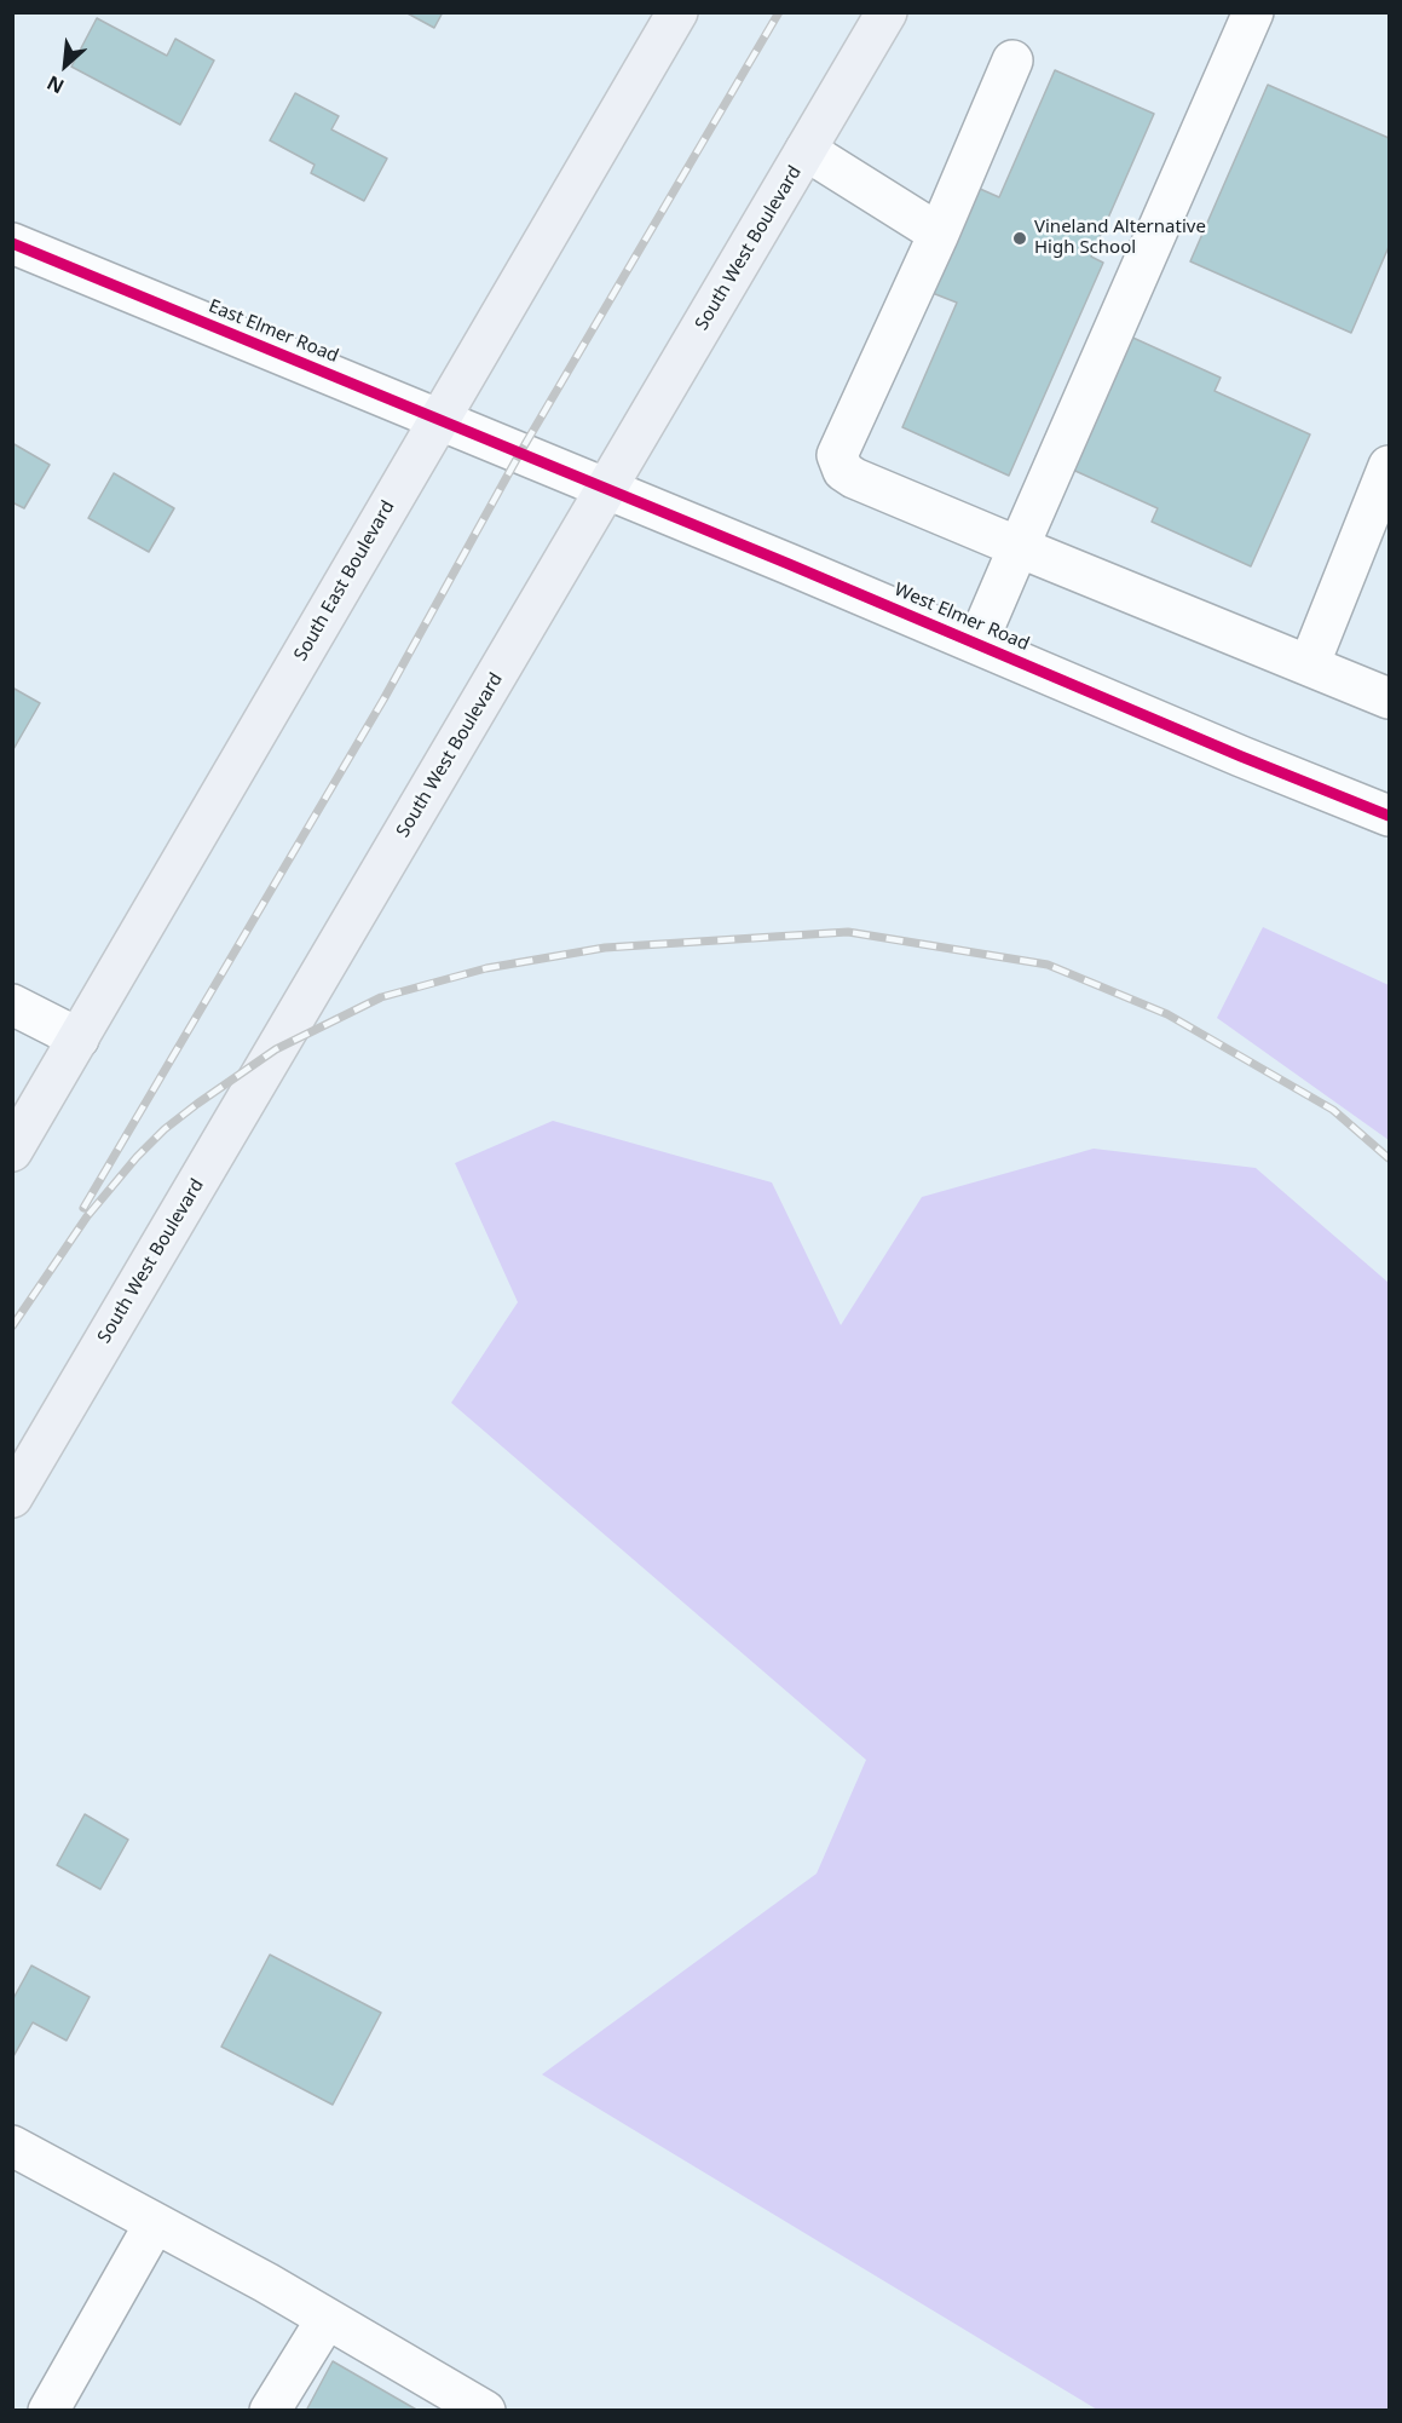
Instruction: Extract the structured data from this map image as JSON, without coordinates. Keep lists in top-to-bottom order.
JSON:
{
  "streets": {
    "main road": ["South West Boulevard", "South East Boulevard"],
    "street": ["East Elmer Road", "West Elmer Road"]
  },
  "crossings": [
    ["South West Boulevard", "West Elmer Road"],
    ["East Elmer Road", "South East Boulevard"],
    ["East Elmer Road", "West Elmer Road"]
  ],
  "places": ["Vineland Alternative High School"],
  "north": "bottom left"
}
